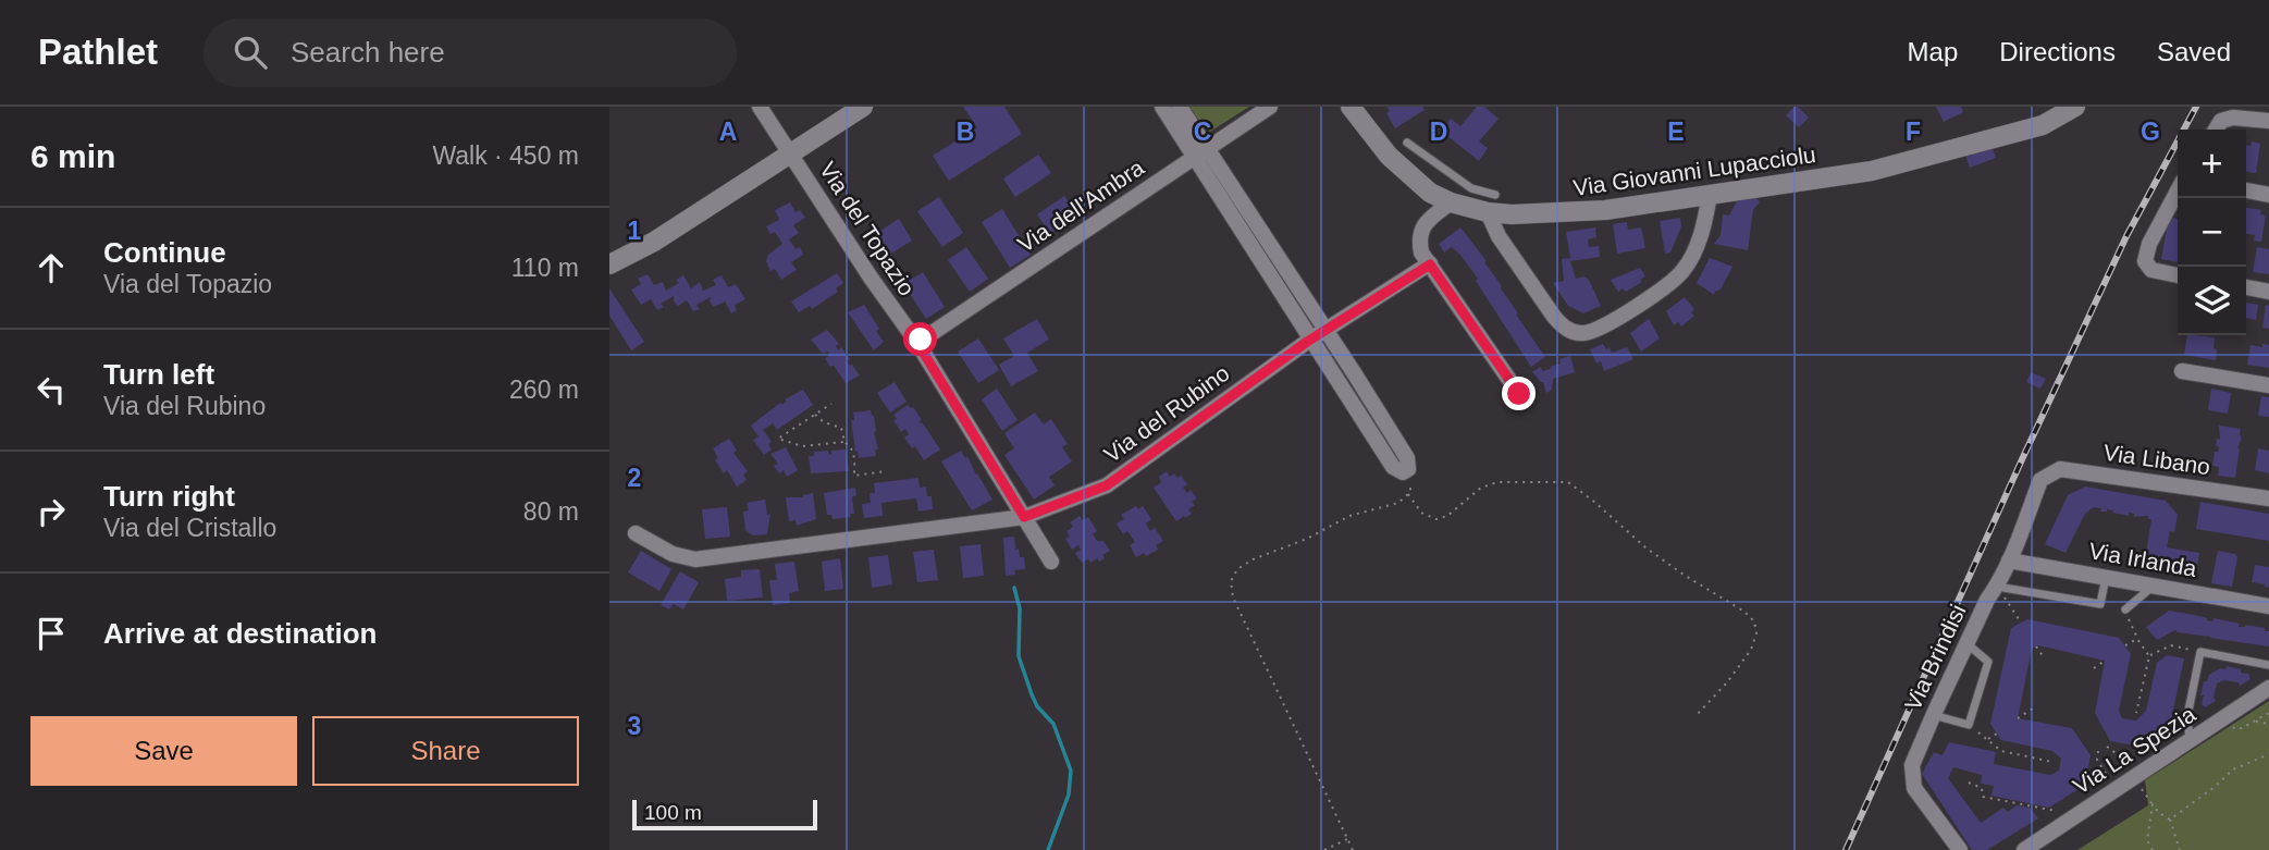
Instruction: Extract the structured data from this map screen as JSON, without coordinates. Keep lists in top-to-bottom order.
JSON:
{
  "streets": {
    "street": [
      "Via Giovanni Lupacciolu",
      "Via dell'Ambra",
      "Via del Topazio",
      "Via del Rubino",
      "Via Libano",
      "Via Irlanda",
      "Via Brindisi",
      "Via La Spezia"
    ]
  },
  "crossings": [
    ["Via dell'Ambra", "Via del Topazio"],
    ["Via del Topazio", "Via del Rubino"],
    ["Via Libano", "Via Brindisi"],
    ["Via Irlanda", "Via Brindisi"]
  ],
  "scale_bar": "100 m",
  "page": {
    "header": "Pathlet",
    "search": "Search here",
    "nav": ["Map", "Directions", "Saved"],
    "heading": ["6 min", "Walk · 450 m"],
    "map_buttons": ["+", "−"],
    "list": [
      ["Continue", "Via del Topazio", "110 m"],
      ["Turn left", "Via del Rubino", "260 m"],
      ["Turn right", "Via del Cristallo", "80 m"],
      "Arrive at destination"
    ],
    "buttons": ["Save", "Share"],
    "scale": "100 m"
  },
  "grid": {
    "columns": [
      "A",
      "B",
      "C",
      "D",
      "E",
      "F",
      "G"
    ],
    "rows": ["1", "2", "3"]
  }
}
